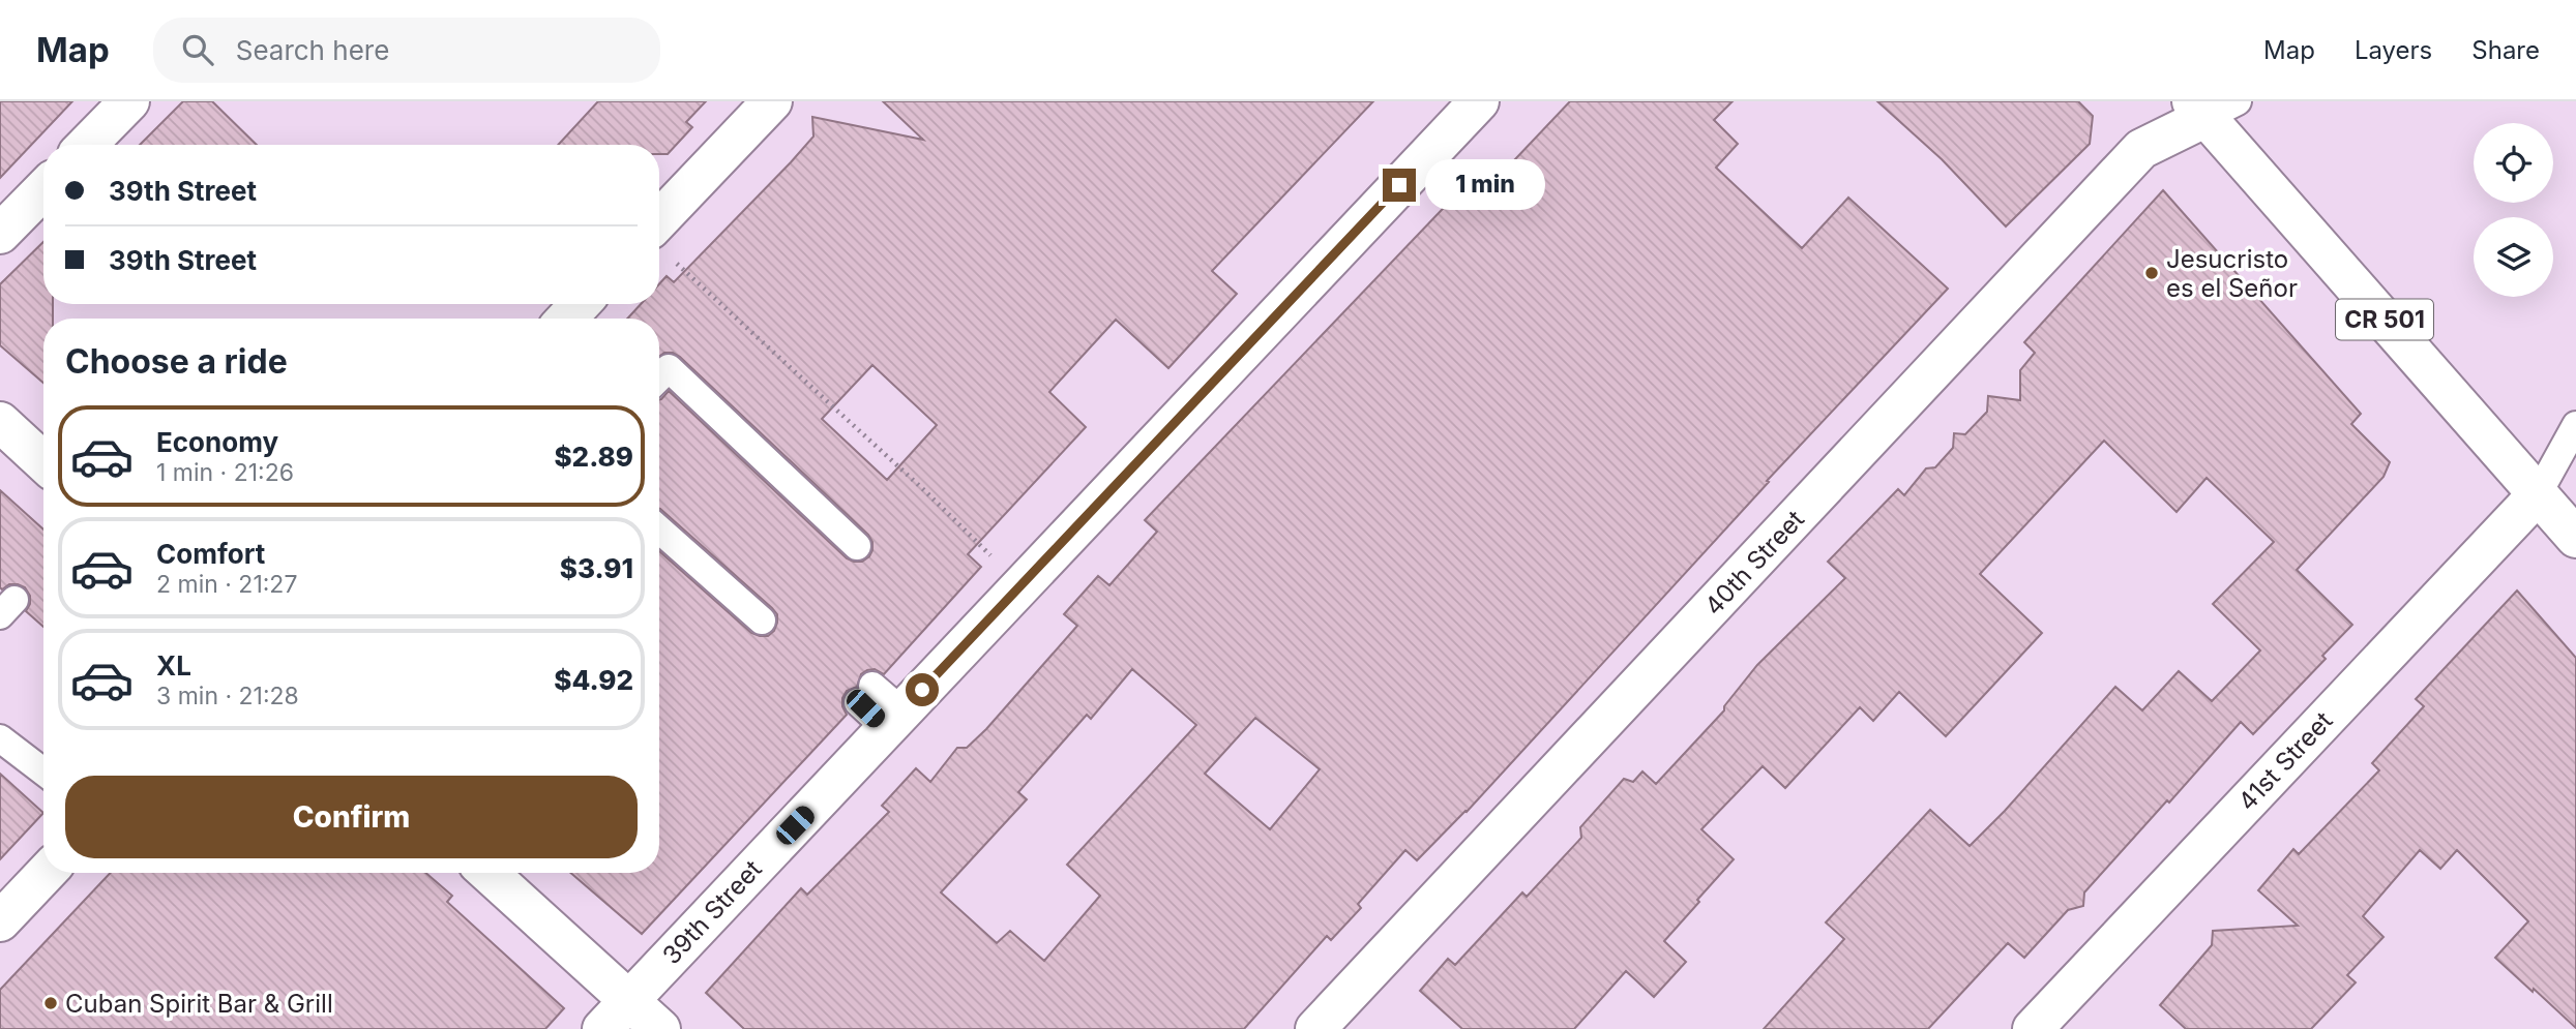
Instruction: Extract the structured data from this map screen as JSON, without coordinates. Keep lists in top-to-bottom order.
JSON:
{
  "streets": {
    "street": [
      "CR 501",
      "40th Street",
      "41st Street",
      "39th Street"
    ]
  },
  "crossings": [
    ["CR 501", "40th Street"],
    ["CR 501", "41st Street"]
  ],
  "places": ["Jesucristo es el Señor", "Cuban Spirit Bar & Grill"],
  "page": {
    "header": "Map",
    "search": "Search here",
    "nav": ["Map", "Layers", "Share"],
    "banner": ["39th Street", "39th Street"],
    "bubble": "1 min",
    "heading": "Choose a ride",
    "list": [
      {
        "name": "Economy",
        "note": "1 min · 21:26",
        "value": "$2.89"
      },
      {
        "name": "Comfort",
        "note": "2 min · 21:27",
        "value": "$3.91"
      },
      {
        "name": "XL",
        "note": "3 min · 21:28",
        "value": "$4.92"
      }
    ],
    "buttons": "Confirm"
  }
}
